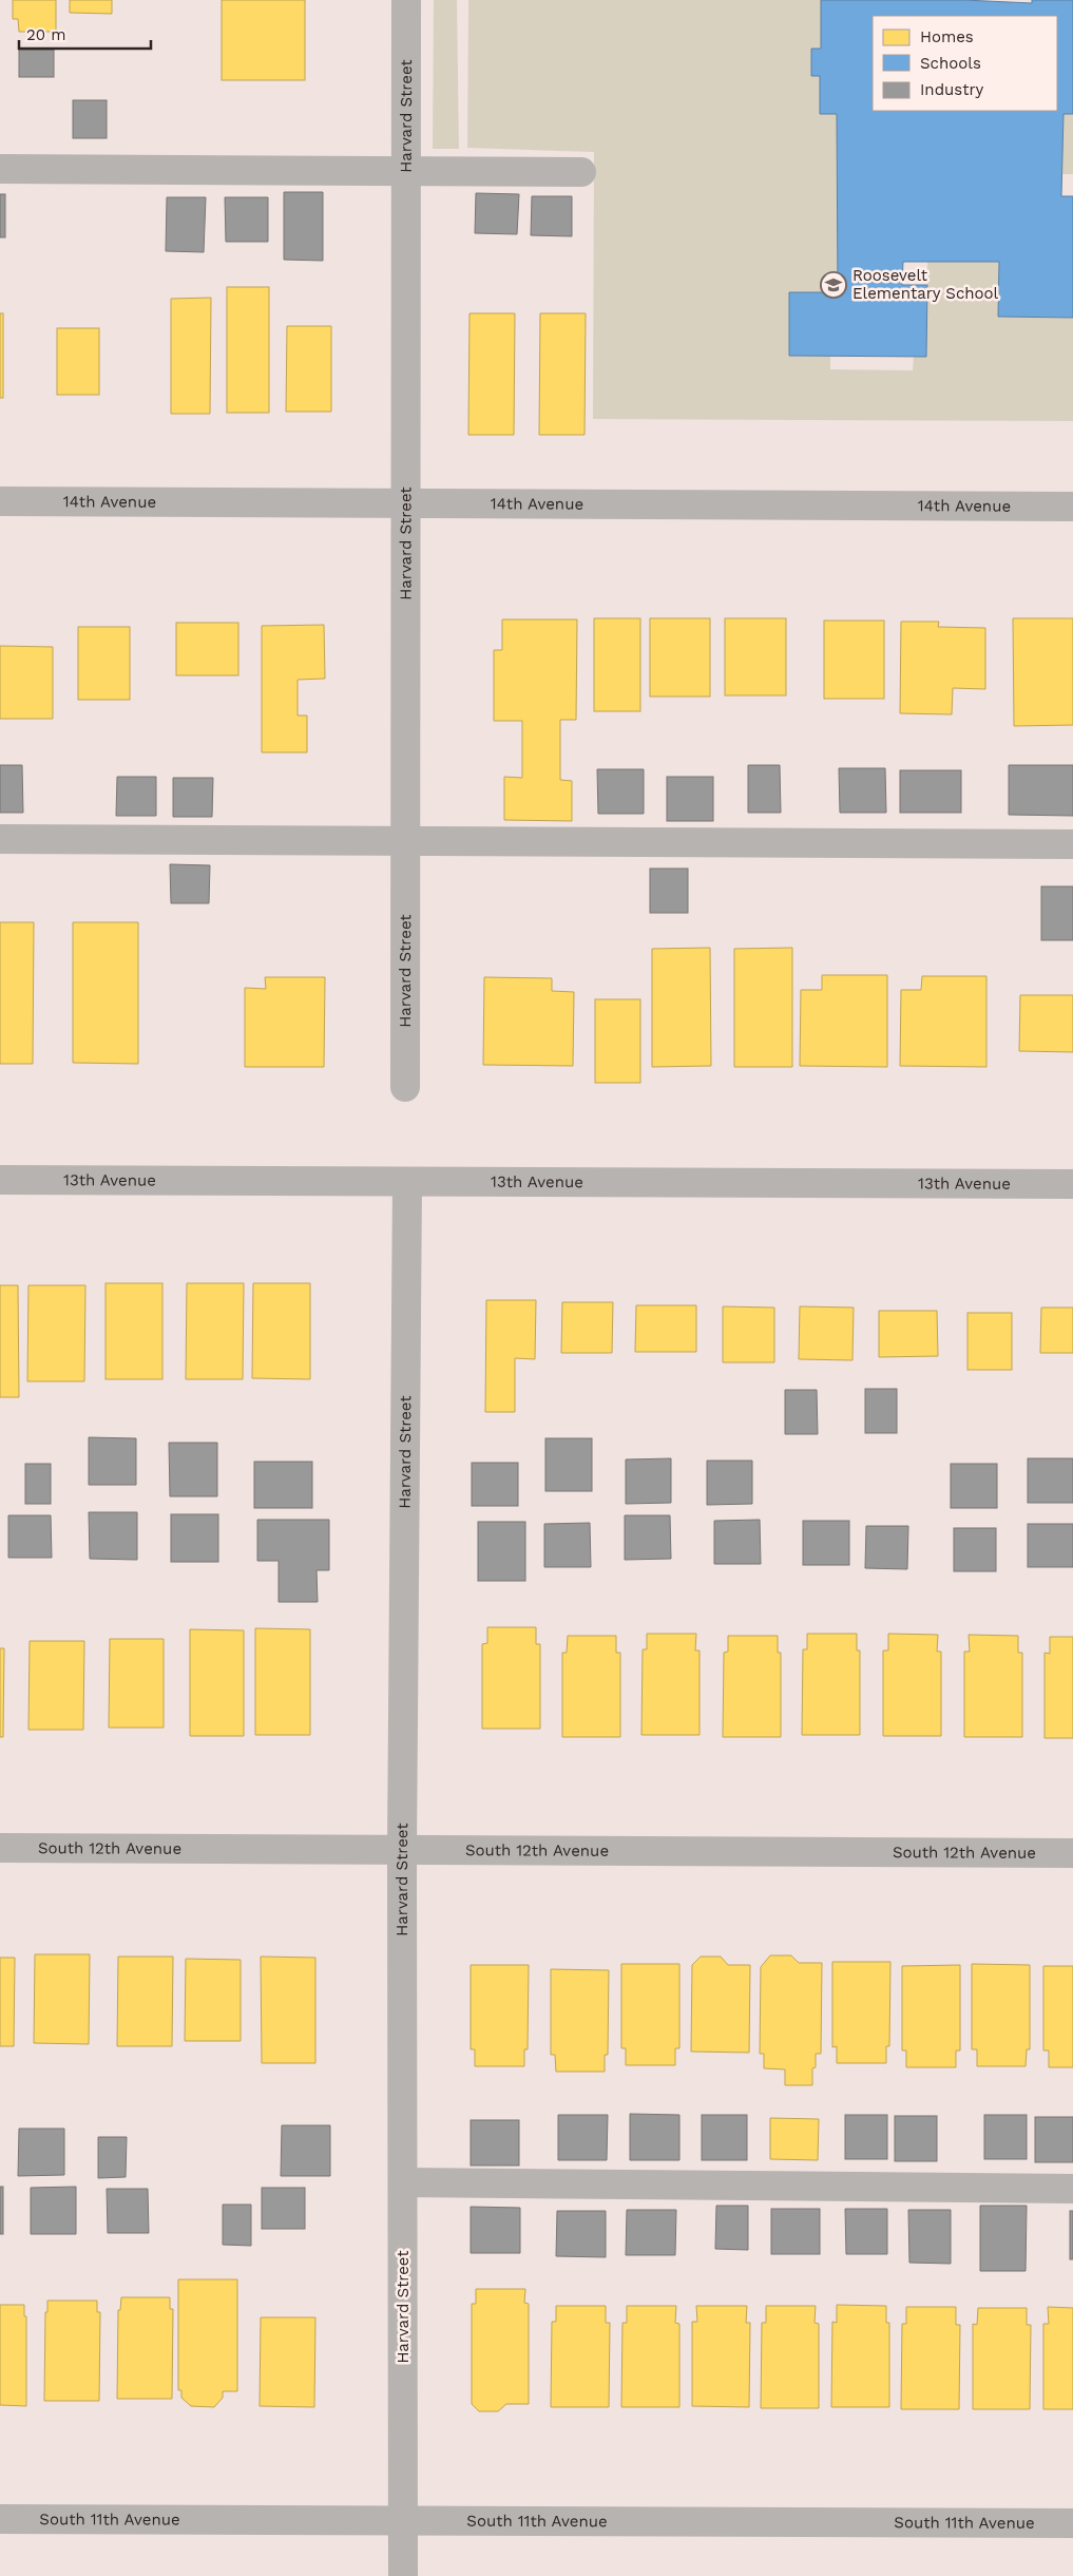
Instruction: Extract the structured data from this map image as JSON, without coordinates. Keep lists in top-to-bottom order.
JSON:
{
  "streets": {
    "street": [
      "Harvard Street",
      "14th Avenue",
      "13th Avenue",
      "South 12th Avenue",
      "South 11th Avenue"
    ]
  },
  "crossings": [
    ["Harvard Street", "14th Avenue"],
    ["Harvard Street", "13th Avenue"],
    ["Harvard Street", "South 12th Avenue"],
    ["Harvard Street", "South 11th Avenue"]
  ],
  "places": {
    "school or university": ["Roosevelt Elementary School"]
  },
  "legend": ["Homes", "Schools", "Industry"],
  "scale_bar": "20 m"
}
